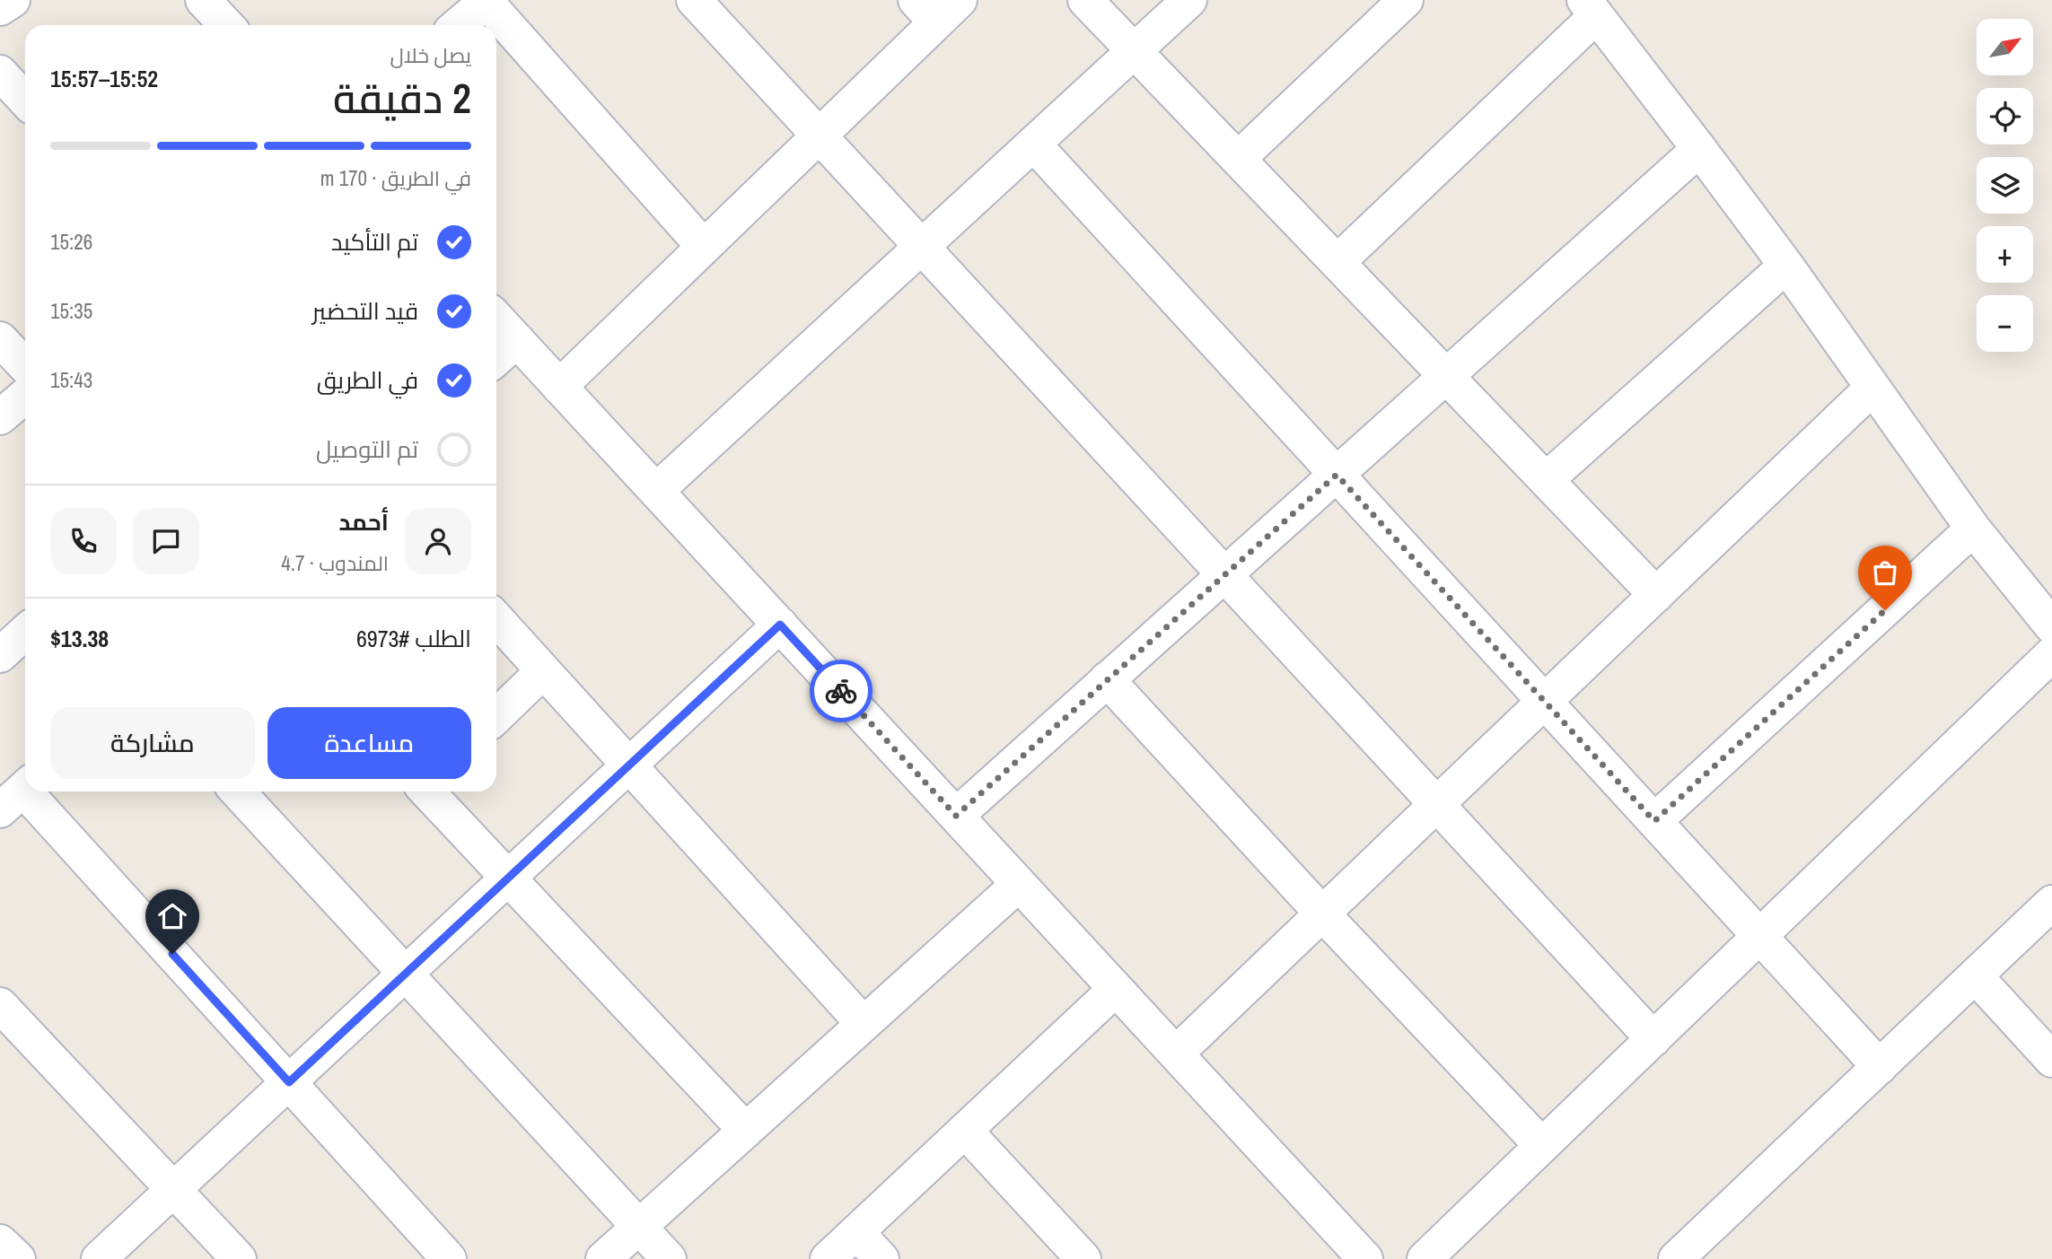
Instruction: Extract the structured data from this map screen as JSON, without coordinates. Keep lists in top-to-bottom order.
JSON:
{
  "north": "top right",
  "page": {
    "map_buttons": ["+", "−"],
    "heading": ["2 دقيقة", "يصل خلال", "15:52–15:57"],
    "panel": [
      "أحمد",
      "المندوب · 4.7",
      "الطلب #6973",
      "$13.38"
    ],
    "bar": "في الطريق · 170 m",
    "list": [
      ["تم التأكيد", "15:26"],
      ["قيد التحضير", "15:35"],
      ["في الطريق", "15:43"],
      "تم التوصيل"
    ],
    "buttons": ["مساعدة", "مشاركة"]
  }
}
